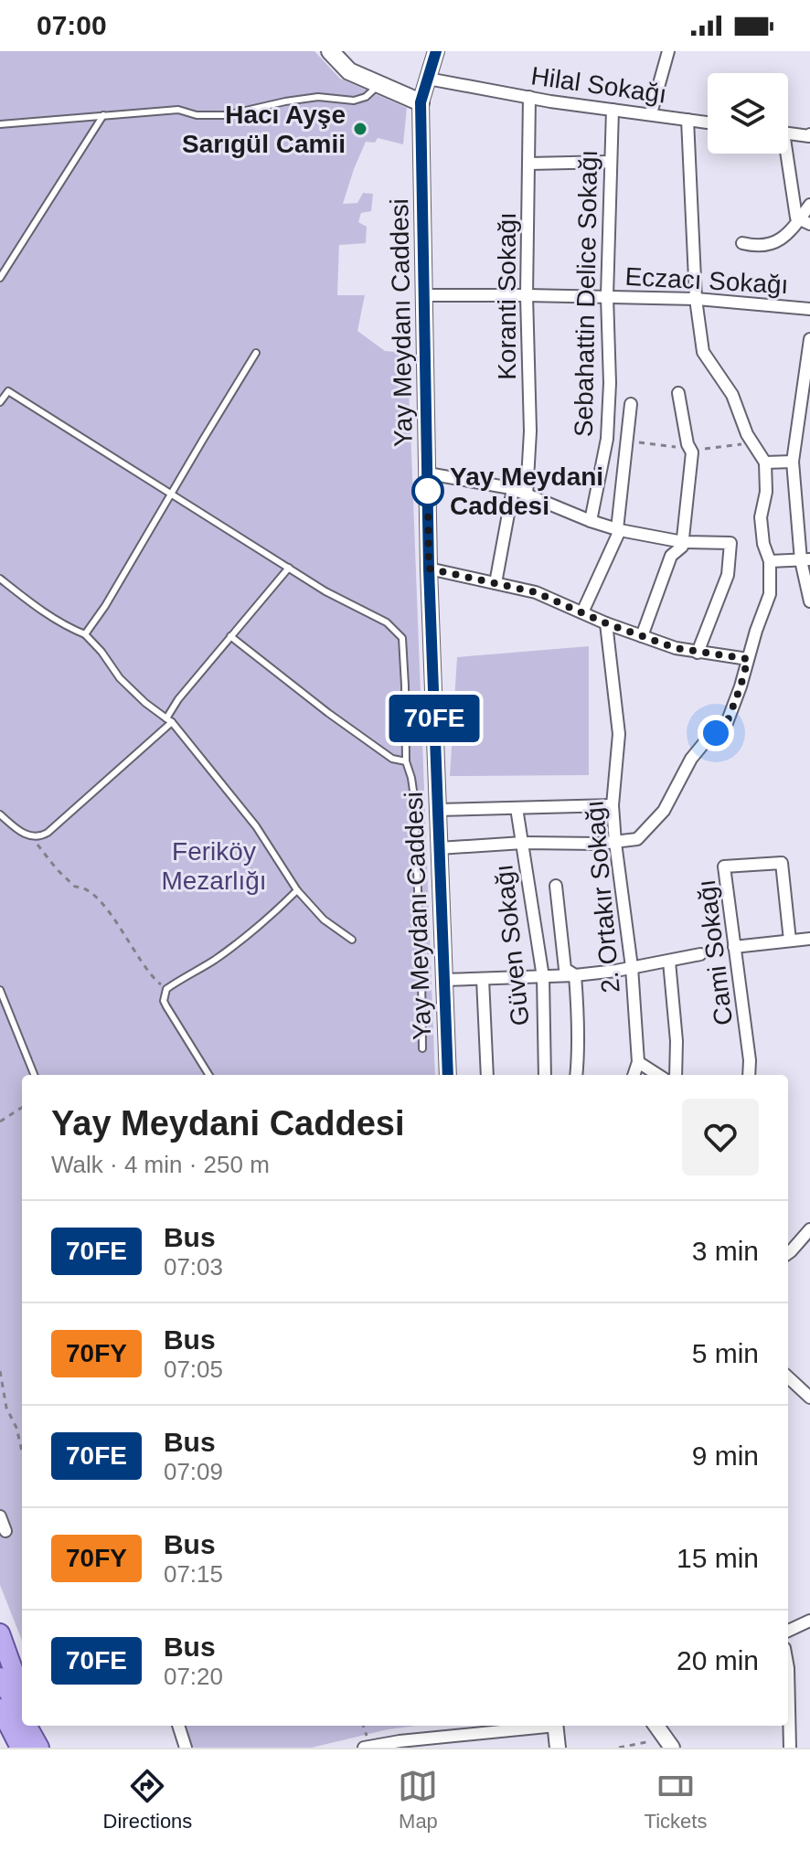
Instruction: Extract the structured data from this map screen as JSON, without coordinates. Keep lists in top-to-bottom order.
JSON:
{
  "streets": {
    "street": [
      "Hilal Sokağı",
      "Eczacı Sokağı",
      "Sebahattin Delice Sokağı",
      "Koranti Sokağı",
      "Yay Meydanı Caddesi",
      "2. Ortakır Sokağı",
      "Güven Sokağı",
      "Cami Sokağı"
    ]
  },
  "crossings": [
    ["Hilal Sokağı", "Sebahattin Delice Sokağı"],
    ["Hilal Sokağı", "Koranti Sokağı"],
    ["Hilal Sokağı", "Yay Meydanı Caddesi"],
    ["Eczacı Sokağı", "Sebahattin Delice Sokağı"],
    ["Eczacı Sokağı", "Koranti Sokağı"],
    ["Eczacı Sokağı", "Yay Meydanı Caddesi"]
  ],
  "parks": ["Feriköy Mezarlığı"],
  "places": ["Hacı Ayşe Sarıgül Camii", "Yay Meydani Caddesi"],
  "lines": ["bus line 70FE"],
  "page": {
    "status": "07:00",
    "on_map": "70FE",
    "heading": ["Yay Meydani Caddesi", "Walk · 4 min · 250 m"],
    "list": [
      {
        "mark": "70FE",
        "name": "Bus",
        "note": "07:03",
        "value": "3 min"
      },
      {
        "mark": "70FY",
        "name": "Bus",
        "note": "07:05",
        "value": "5 min"
      },
      {
        "mark": "70FE",
        "name": "Bus",
        "note": "07:09",
        "value": "9 min"
      },
      {
        "mark": "70FY",
        "name": "Bus",
        "note": "07:15",
        "value": "15 min"
      },
      {
        "mark": "70FE",
        "name": "Bus",
        "note": "07:20",
        "value": "20 min"
      }
    ],
    "tabs": ["Directions", "Map", "Tickets"]
  }
}
